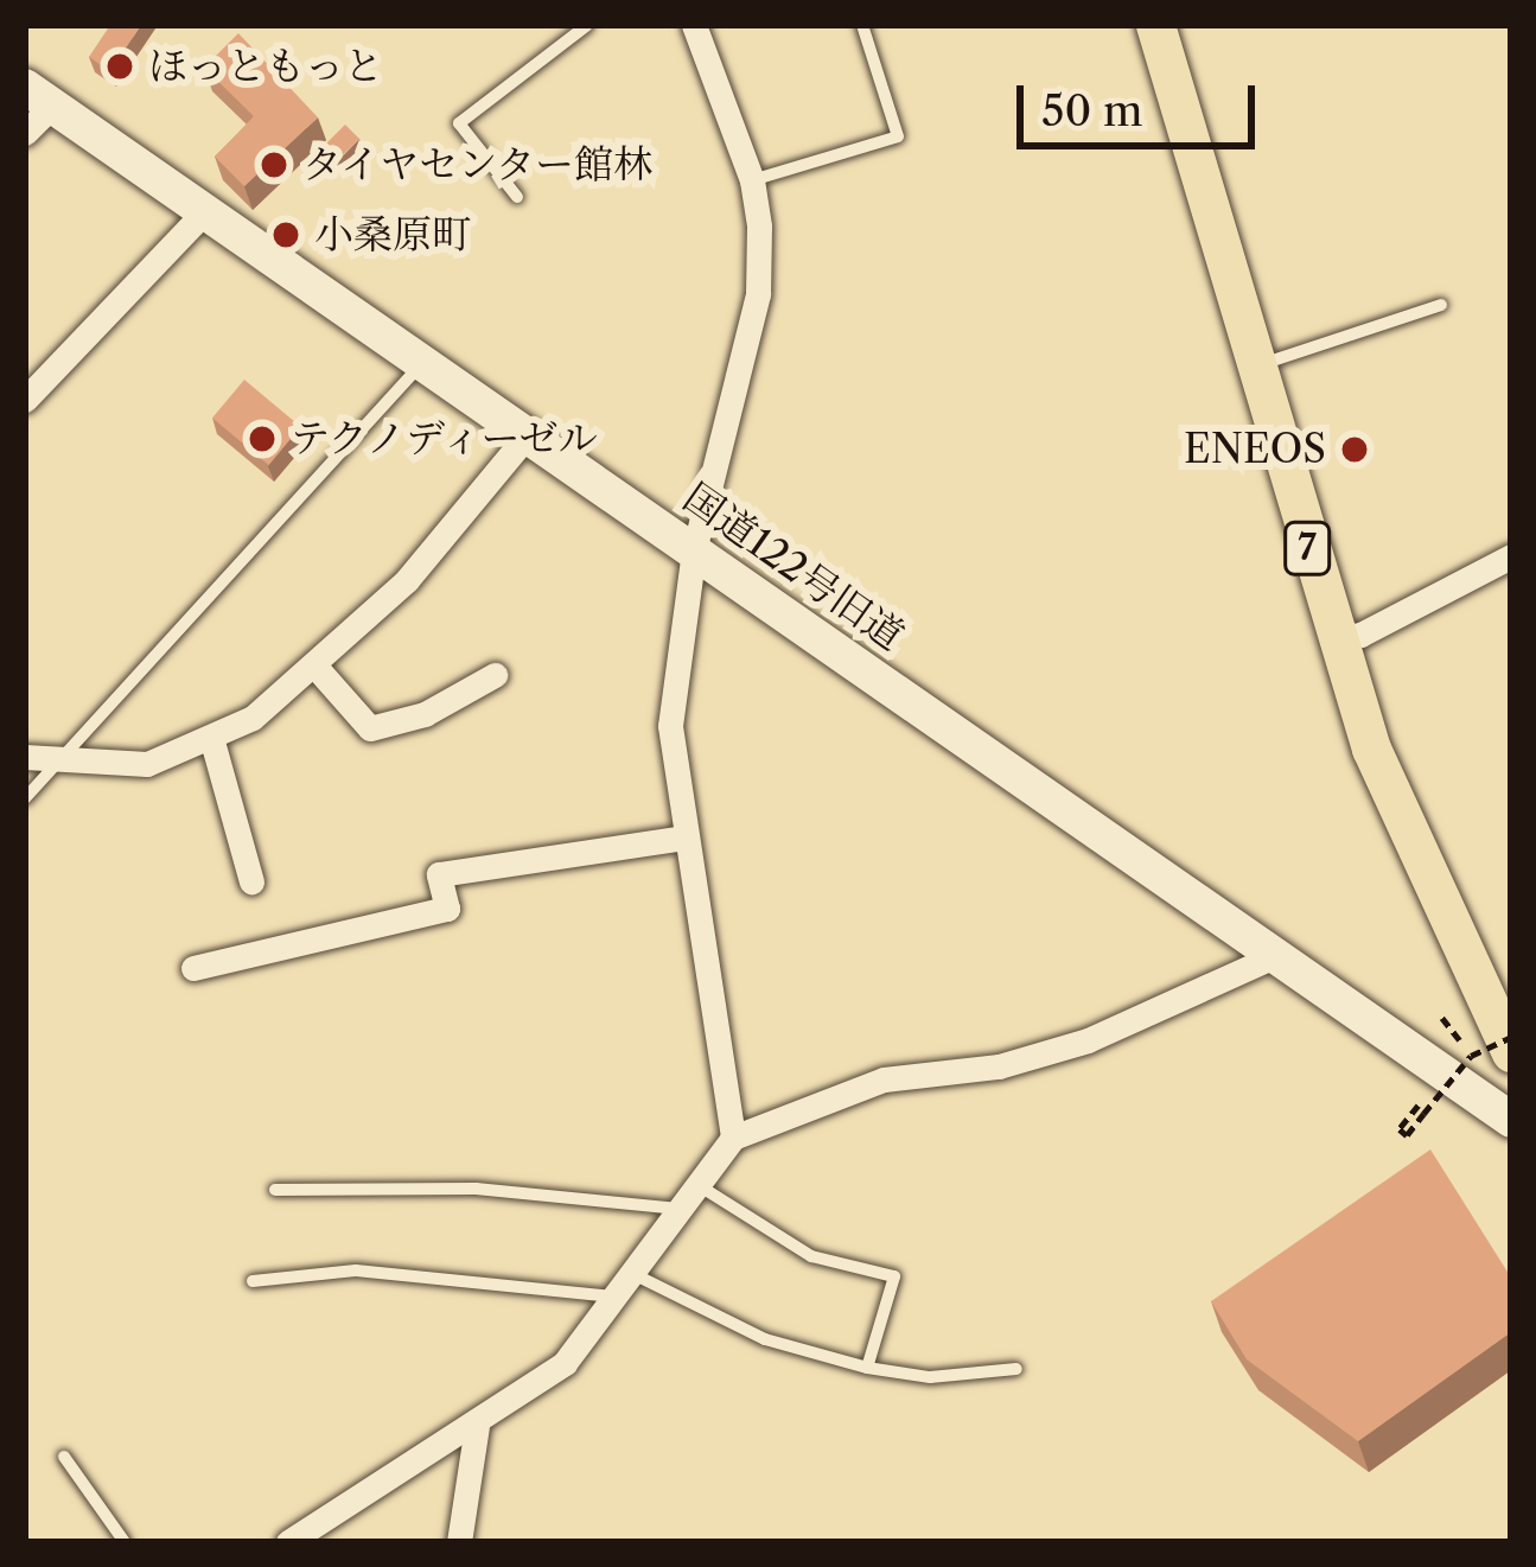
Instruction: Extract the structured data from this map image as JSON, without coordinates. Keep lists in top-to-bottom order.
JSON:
{
  "streets": {
    "main road": ["7"],
    "street": ["国道122号旧道"]
  },
  "places": [
    "ほっともっと",
    "タイヤセンター館林",
    "小桑原町",
    "テクノディーゼル",
    "ENEOS"
  ],
  "scale_bar": "50 m"
}
